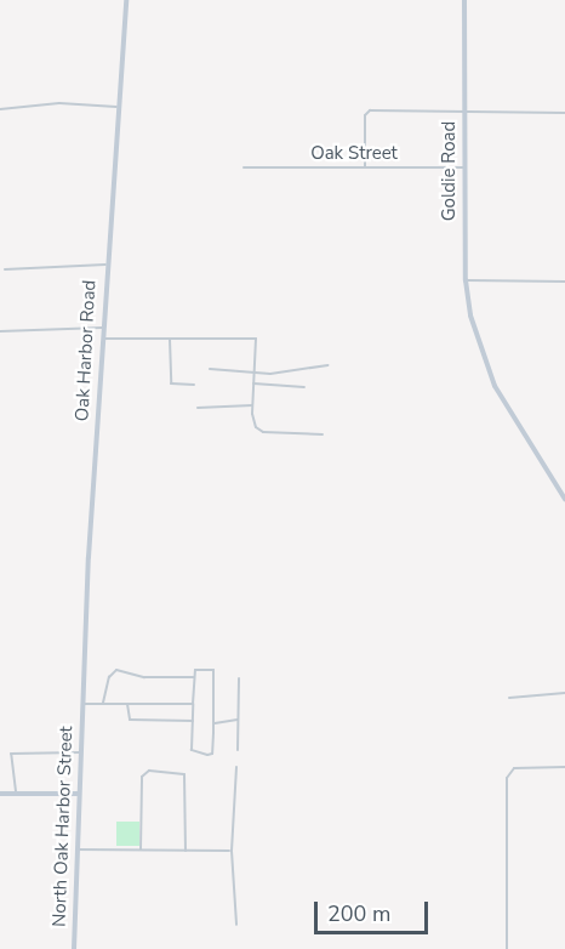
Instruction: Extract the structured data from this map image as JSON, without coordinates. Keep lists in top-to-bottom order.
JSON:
{
  "streets": {
    "street": [
      "Oak Street",
      "Goldie Road",
      "Oak Harbor Road",
      "North Oak Harbor Street"
    ]
  },
  "crossings": [
    ["Oak Street", "Goldie Road"],
    ["Oak Harbor Road", "North Oak Harbor Street"]
  ],
  "scale_bar": "200 m"
}
